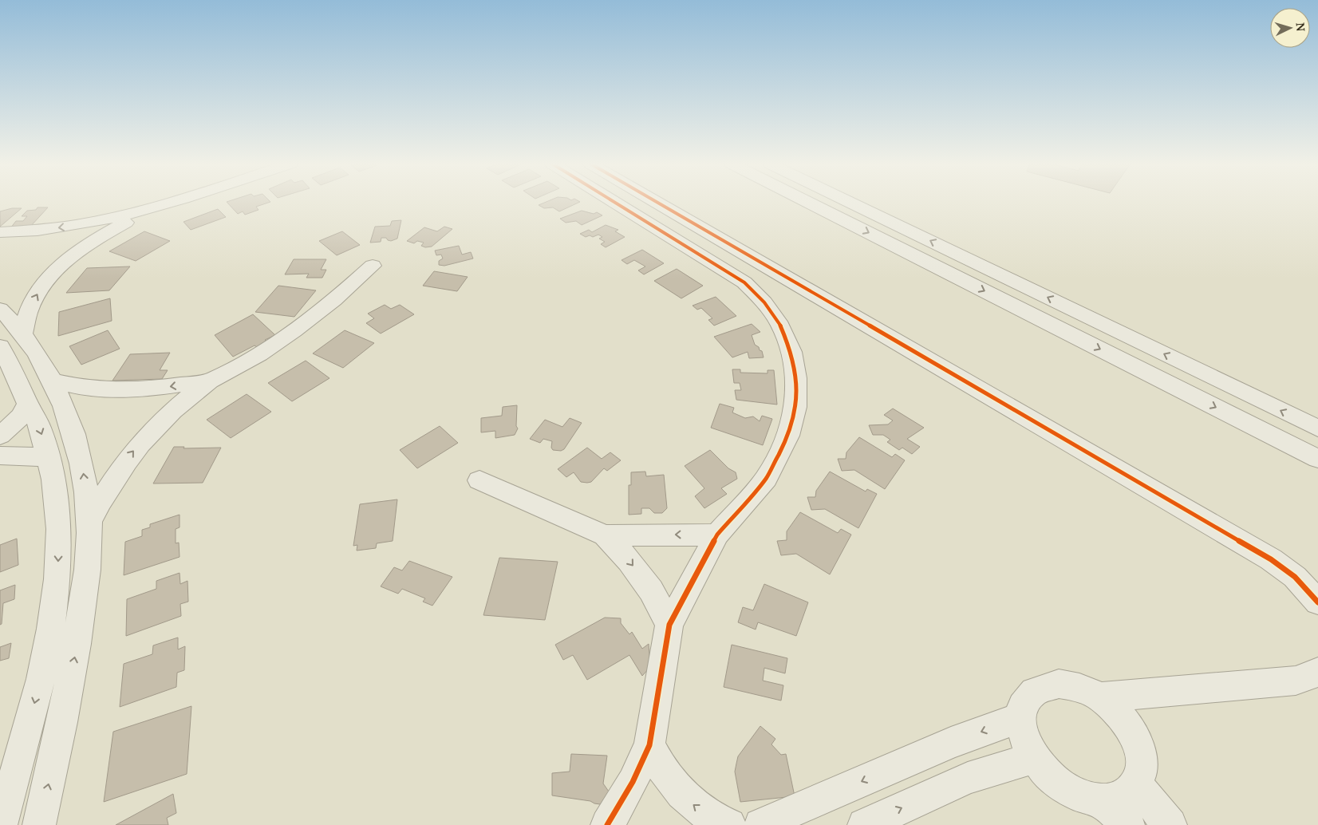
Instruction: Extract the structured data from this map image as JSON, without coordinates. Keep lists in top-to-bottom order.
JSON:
{
  "north": "right"
}
